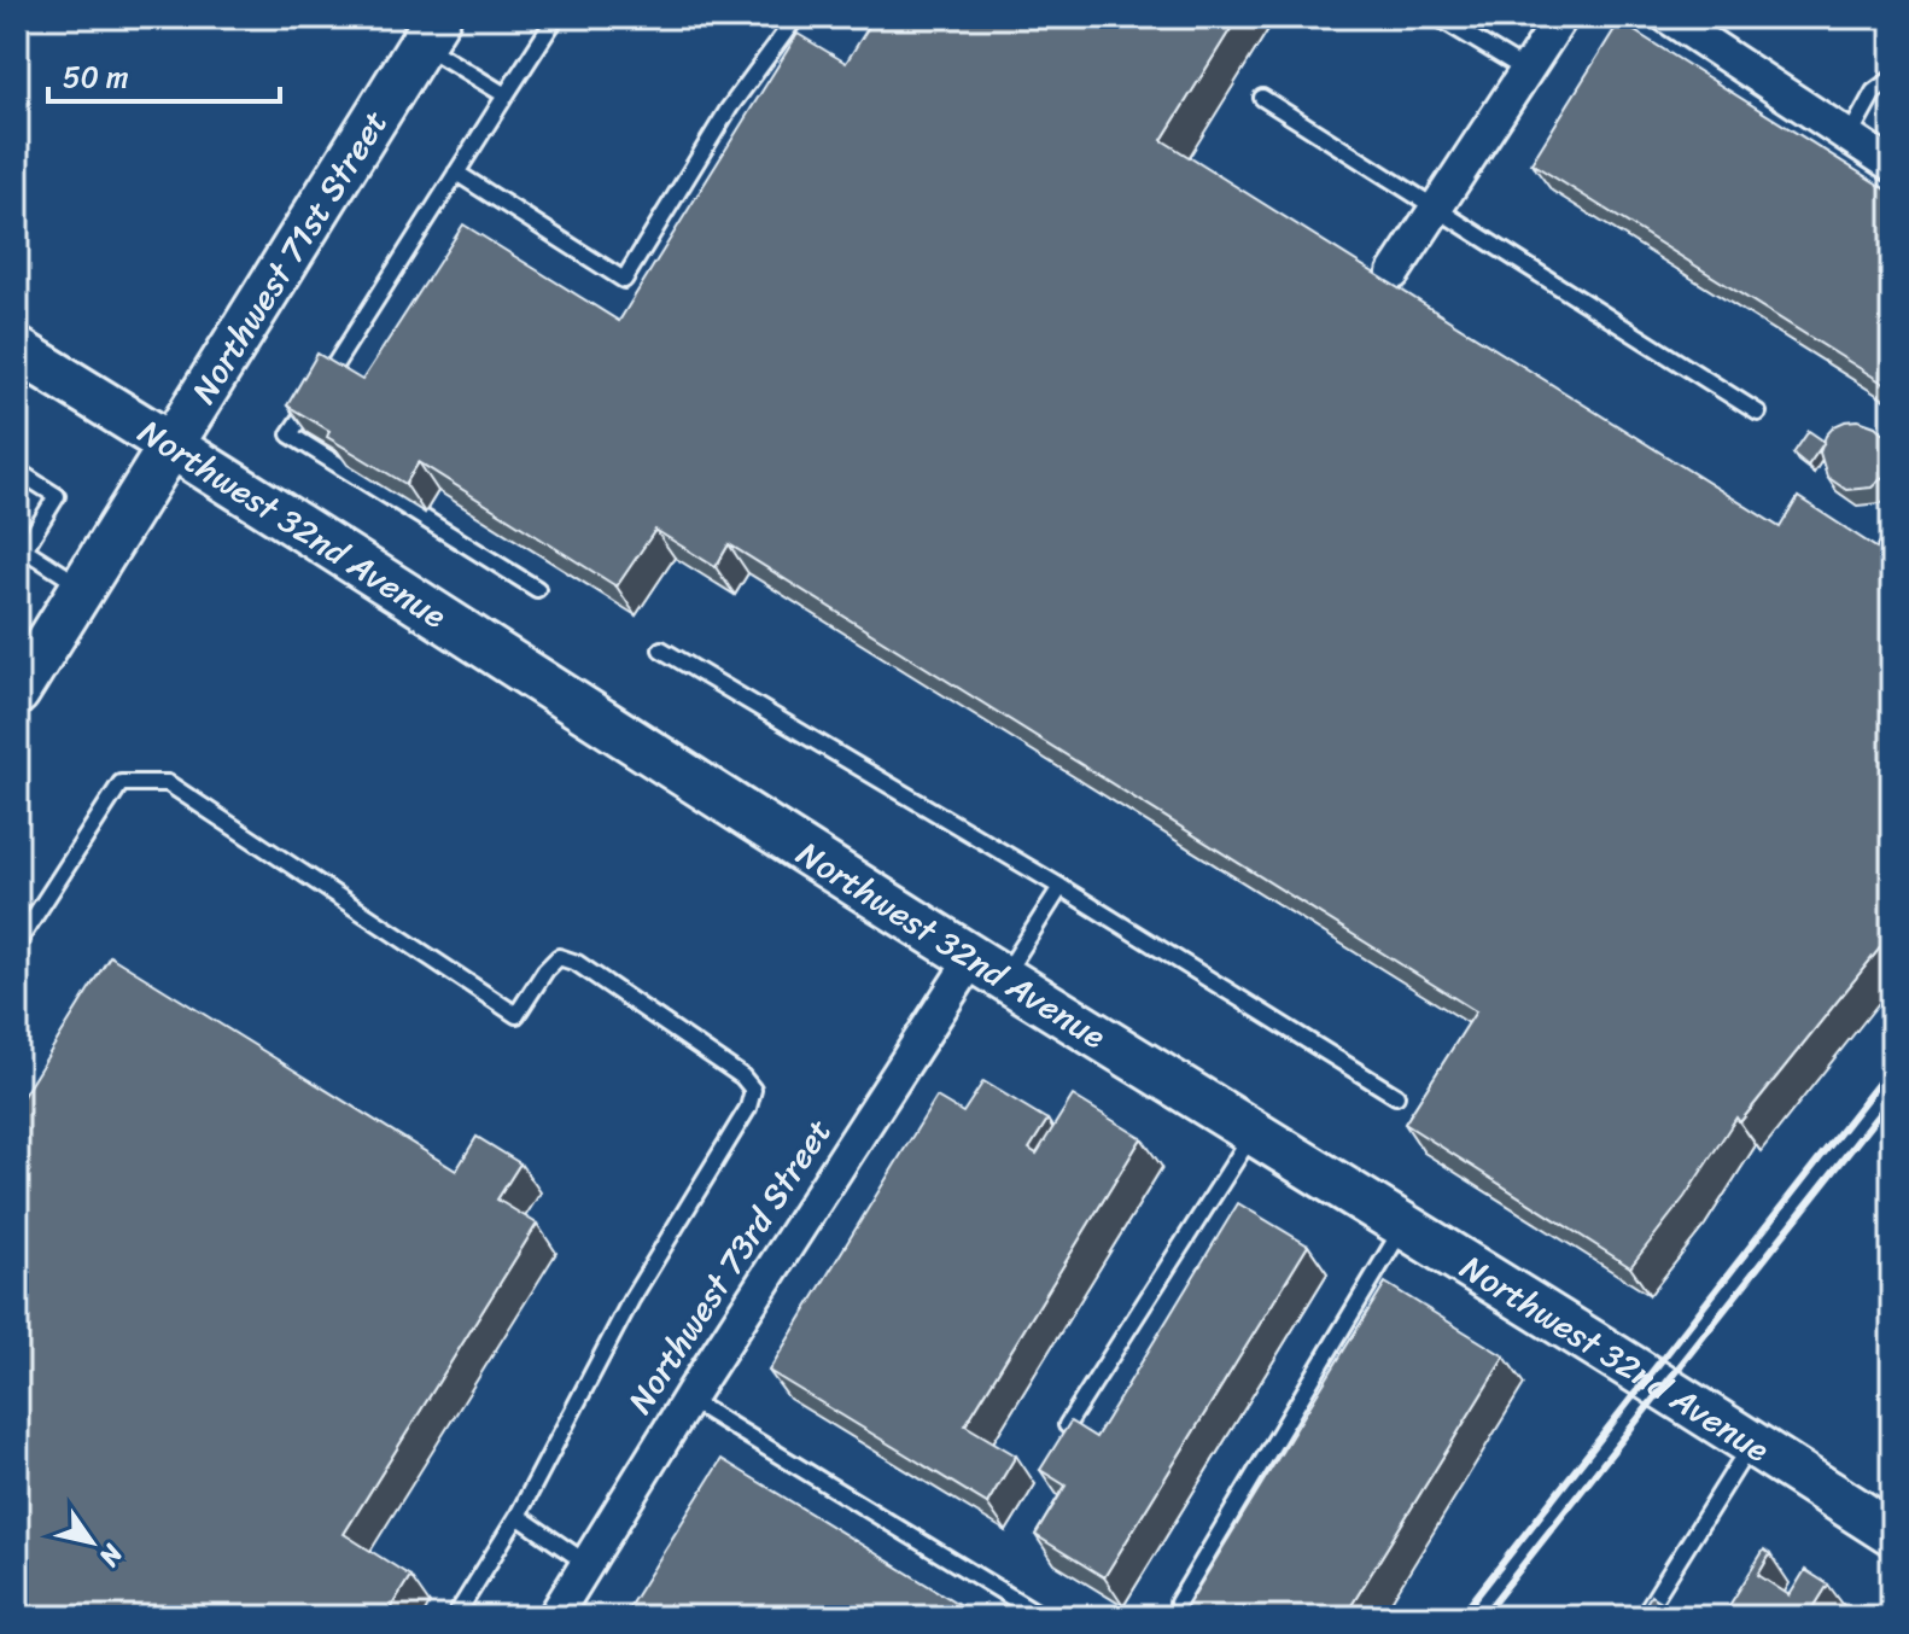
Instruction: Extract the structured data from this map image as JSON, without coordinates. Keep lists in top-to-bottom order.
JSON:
{
  "streets": {
    "main road": ["Northwest 71st Street", "Northwest 32nd Avenue"],
    "street": ["Northwest 73rd Street"]
  },
  "crossings": [
    ["Northwest 71st Street", "Northwest 32nd Avenue"],
    ["Northwest 32nd Avenue", "Northwest 73rd Street"]
  ],
  "scale_bar": "50 m",
  "north": "bottom right"
}
